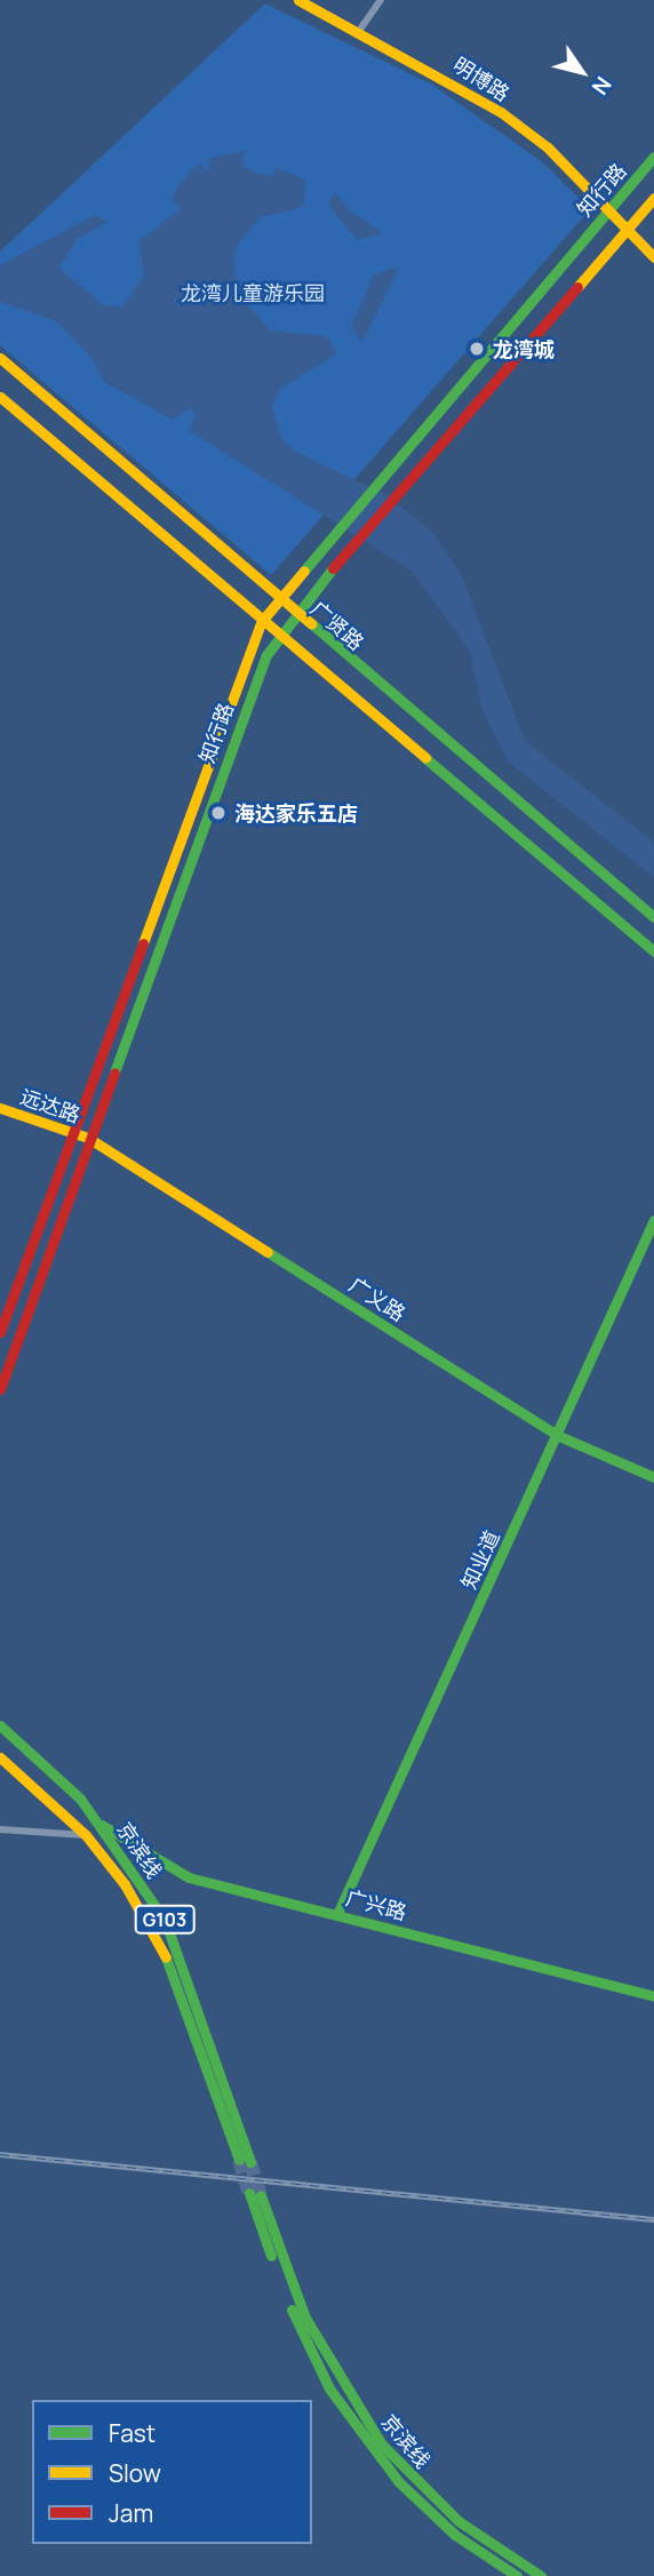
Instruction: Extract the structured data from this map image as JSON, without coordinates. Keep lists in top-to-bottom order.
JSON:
{
  "streets": {
    "main road": [
      "明博路",
      "知行路",
      "广贤路",
      "远达路",
      "广义路",
      "知业道",
      "京滨线",
      "广兴路",
      "G103"
    ]
  },
  "crossings": [
    ["明博路", "知行路"],
    ["知行路", "广贤路"],
    ["知行路", "远达路"],
    ["知行路", "广义路"],
    ["远达路", "广义路"],
    ["广义路", "知业道"],
    ["知业道", "广兴路"],
    ["京滨线", "广兴路"]
  ],
  "parks": ["龙湾儿童游乐园"],
  "places": ["龙湾城", "海达家乐五店"],
  "legend": ["Fast", "Slow", "Jam"],
  "north": "bottom right"
}
